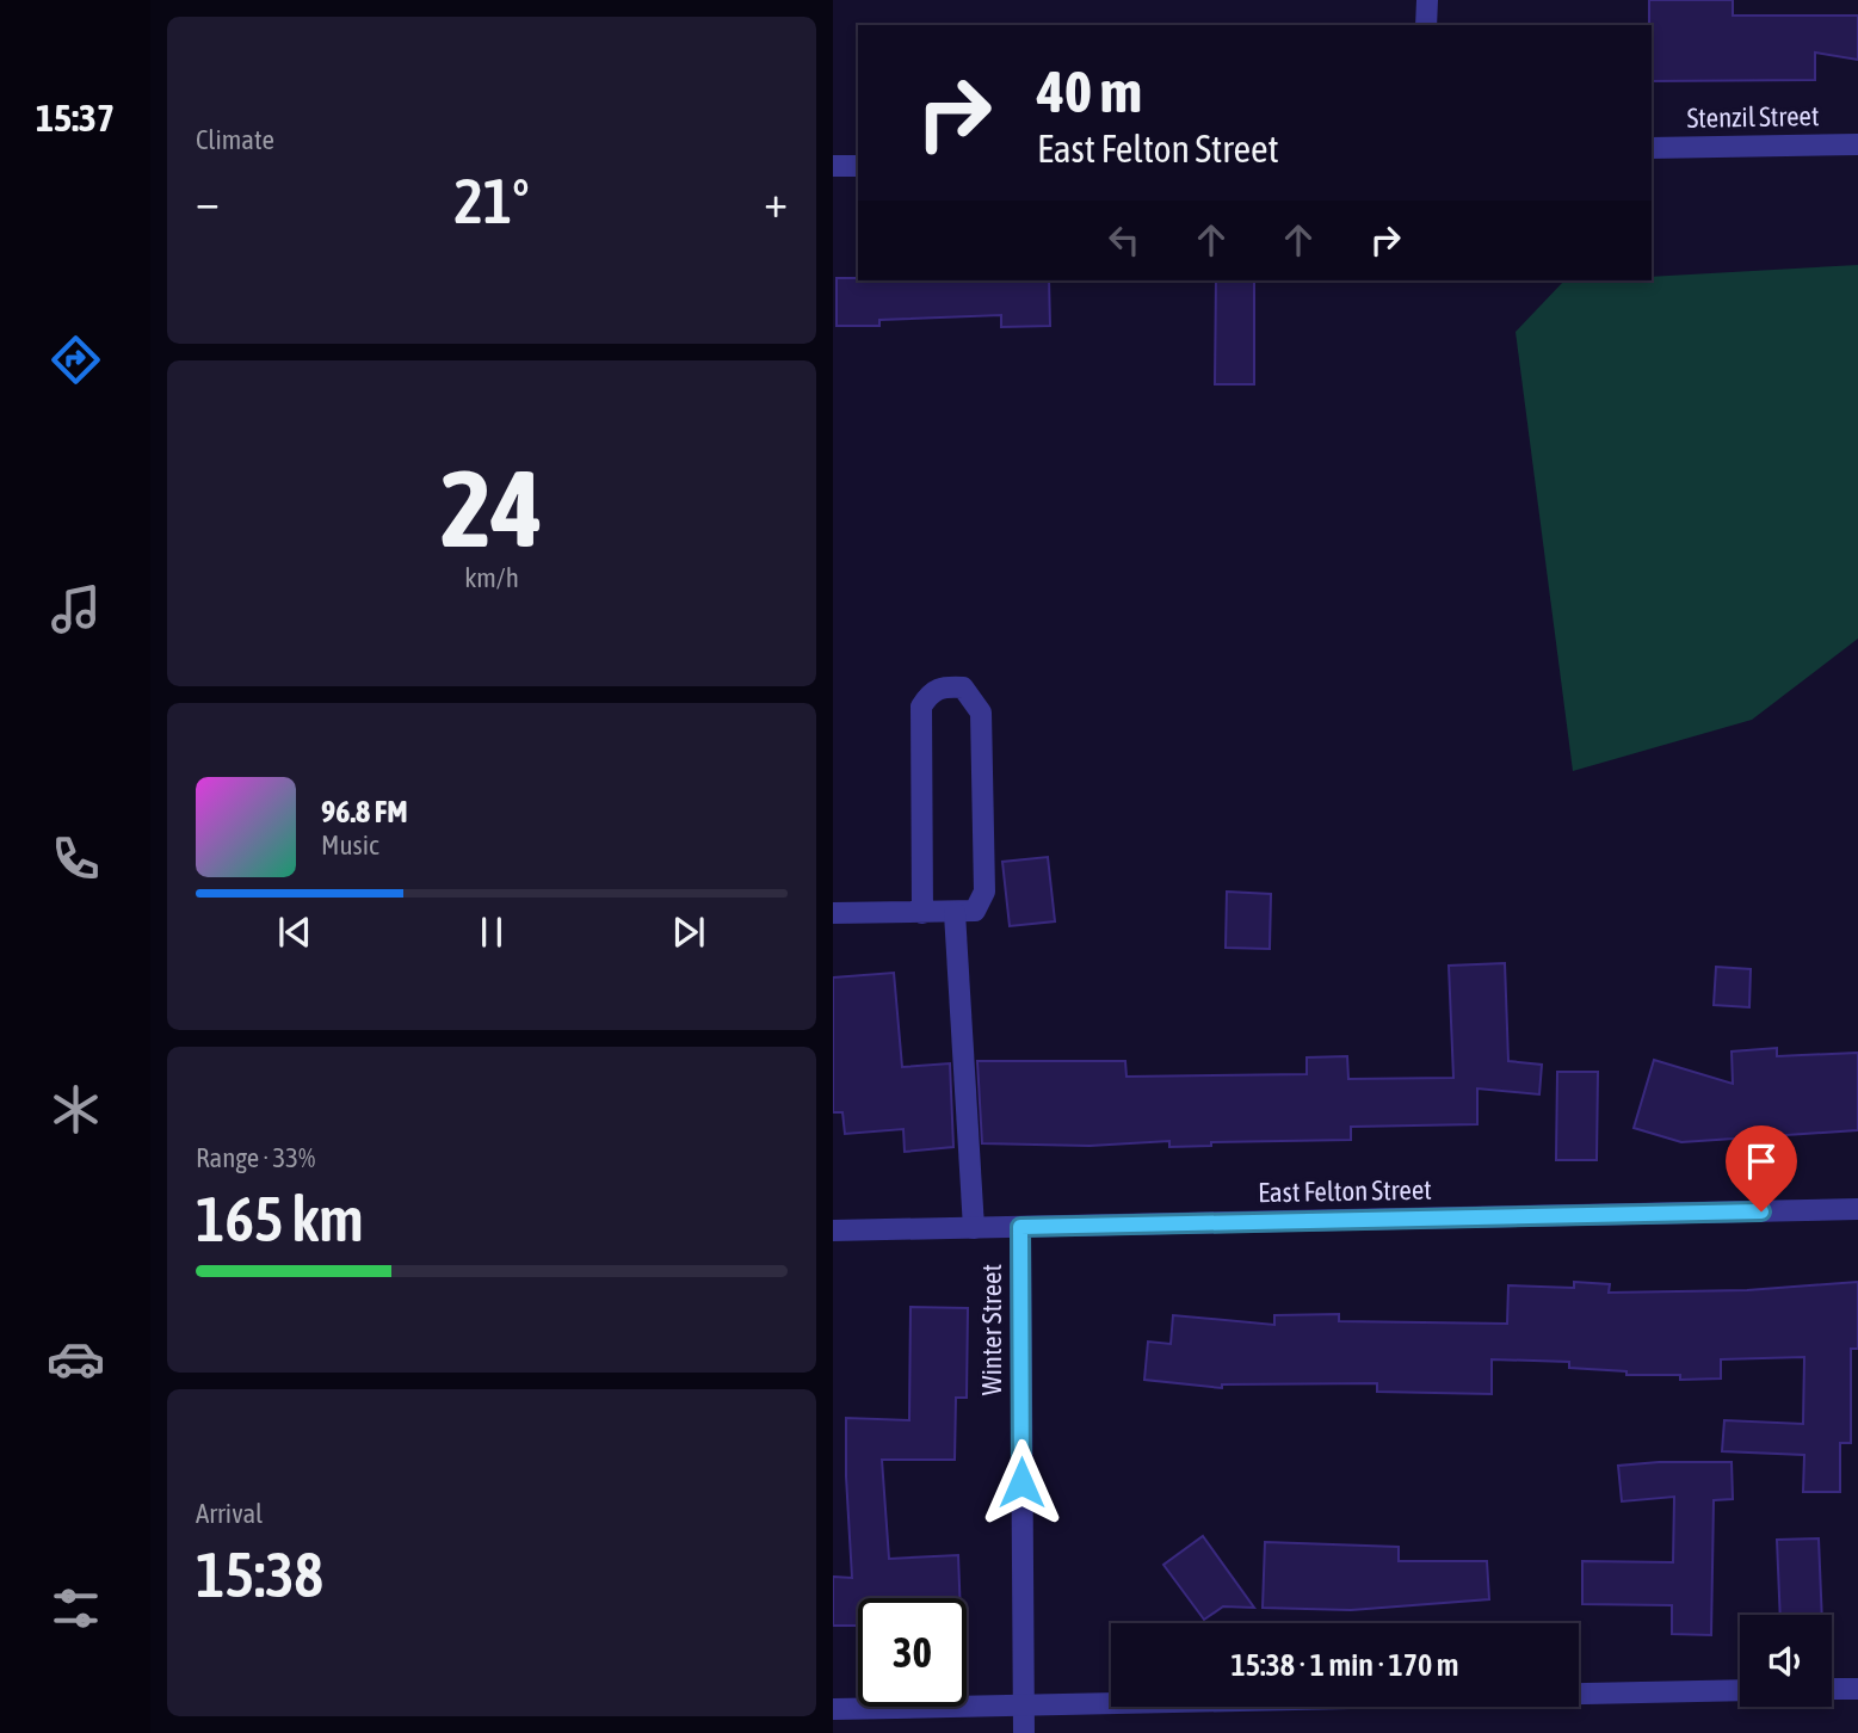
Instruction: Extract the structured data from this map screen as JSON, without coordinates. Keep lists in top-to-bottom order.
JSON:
{
  "streets": {
    "street": ["Stenzil Street", "East Felton Street", "Winter Street"]
  },
  "crossings": [
    ["East Felton Street", "Winter Street"]
  ],
  "page": {
    "tabs": "15:37",
    "tile": [
      "Climate",
      ["24", "km/h"],
      ["Range · 33%", "165 km"],
      ["Arrival", "15:38"]
    ],
    "turn": ["40 m", "East Felton Street"],
    "heat": ["−", "21°", "+"],
    "song": ["96.8 FM", "Music"],
    "limit": "30",
    "trip": "15:38 · 1 min · 170 m"
  }
}
